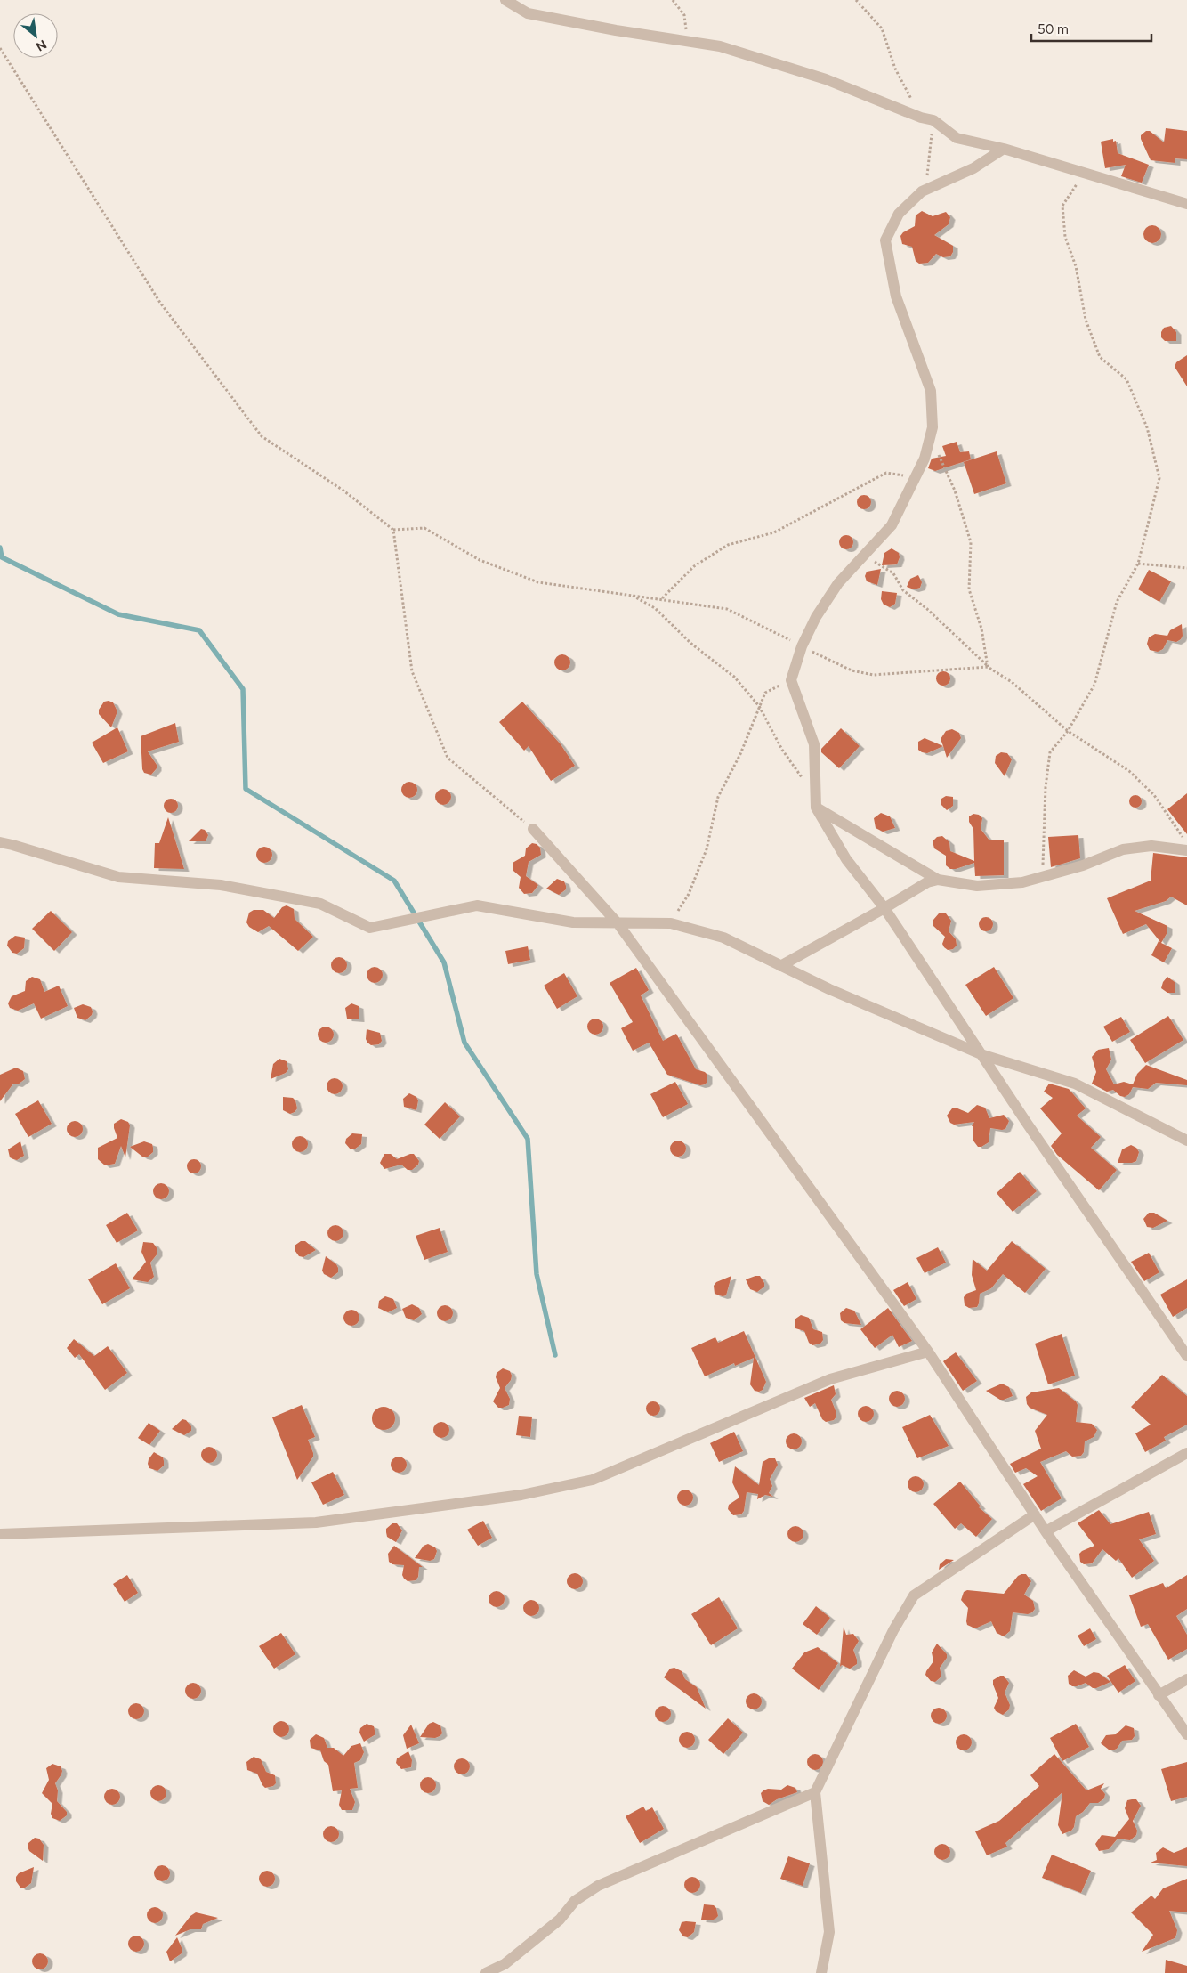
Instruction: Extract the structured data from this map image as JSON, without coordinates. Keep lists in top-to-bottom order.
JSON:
{
  "scale_bar": "50 m",
  "north": "bottom right"
}
